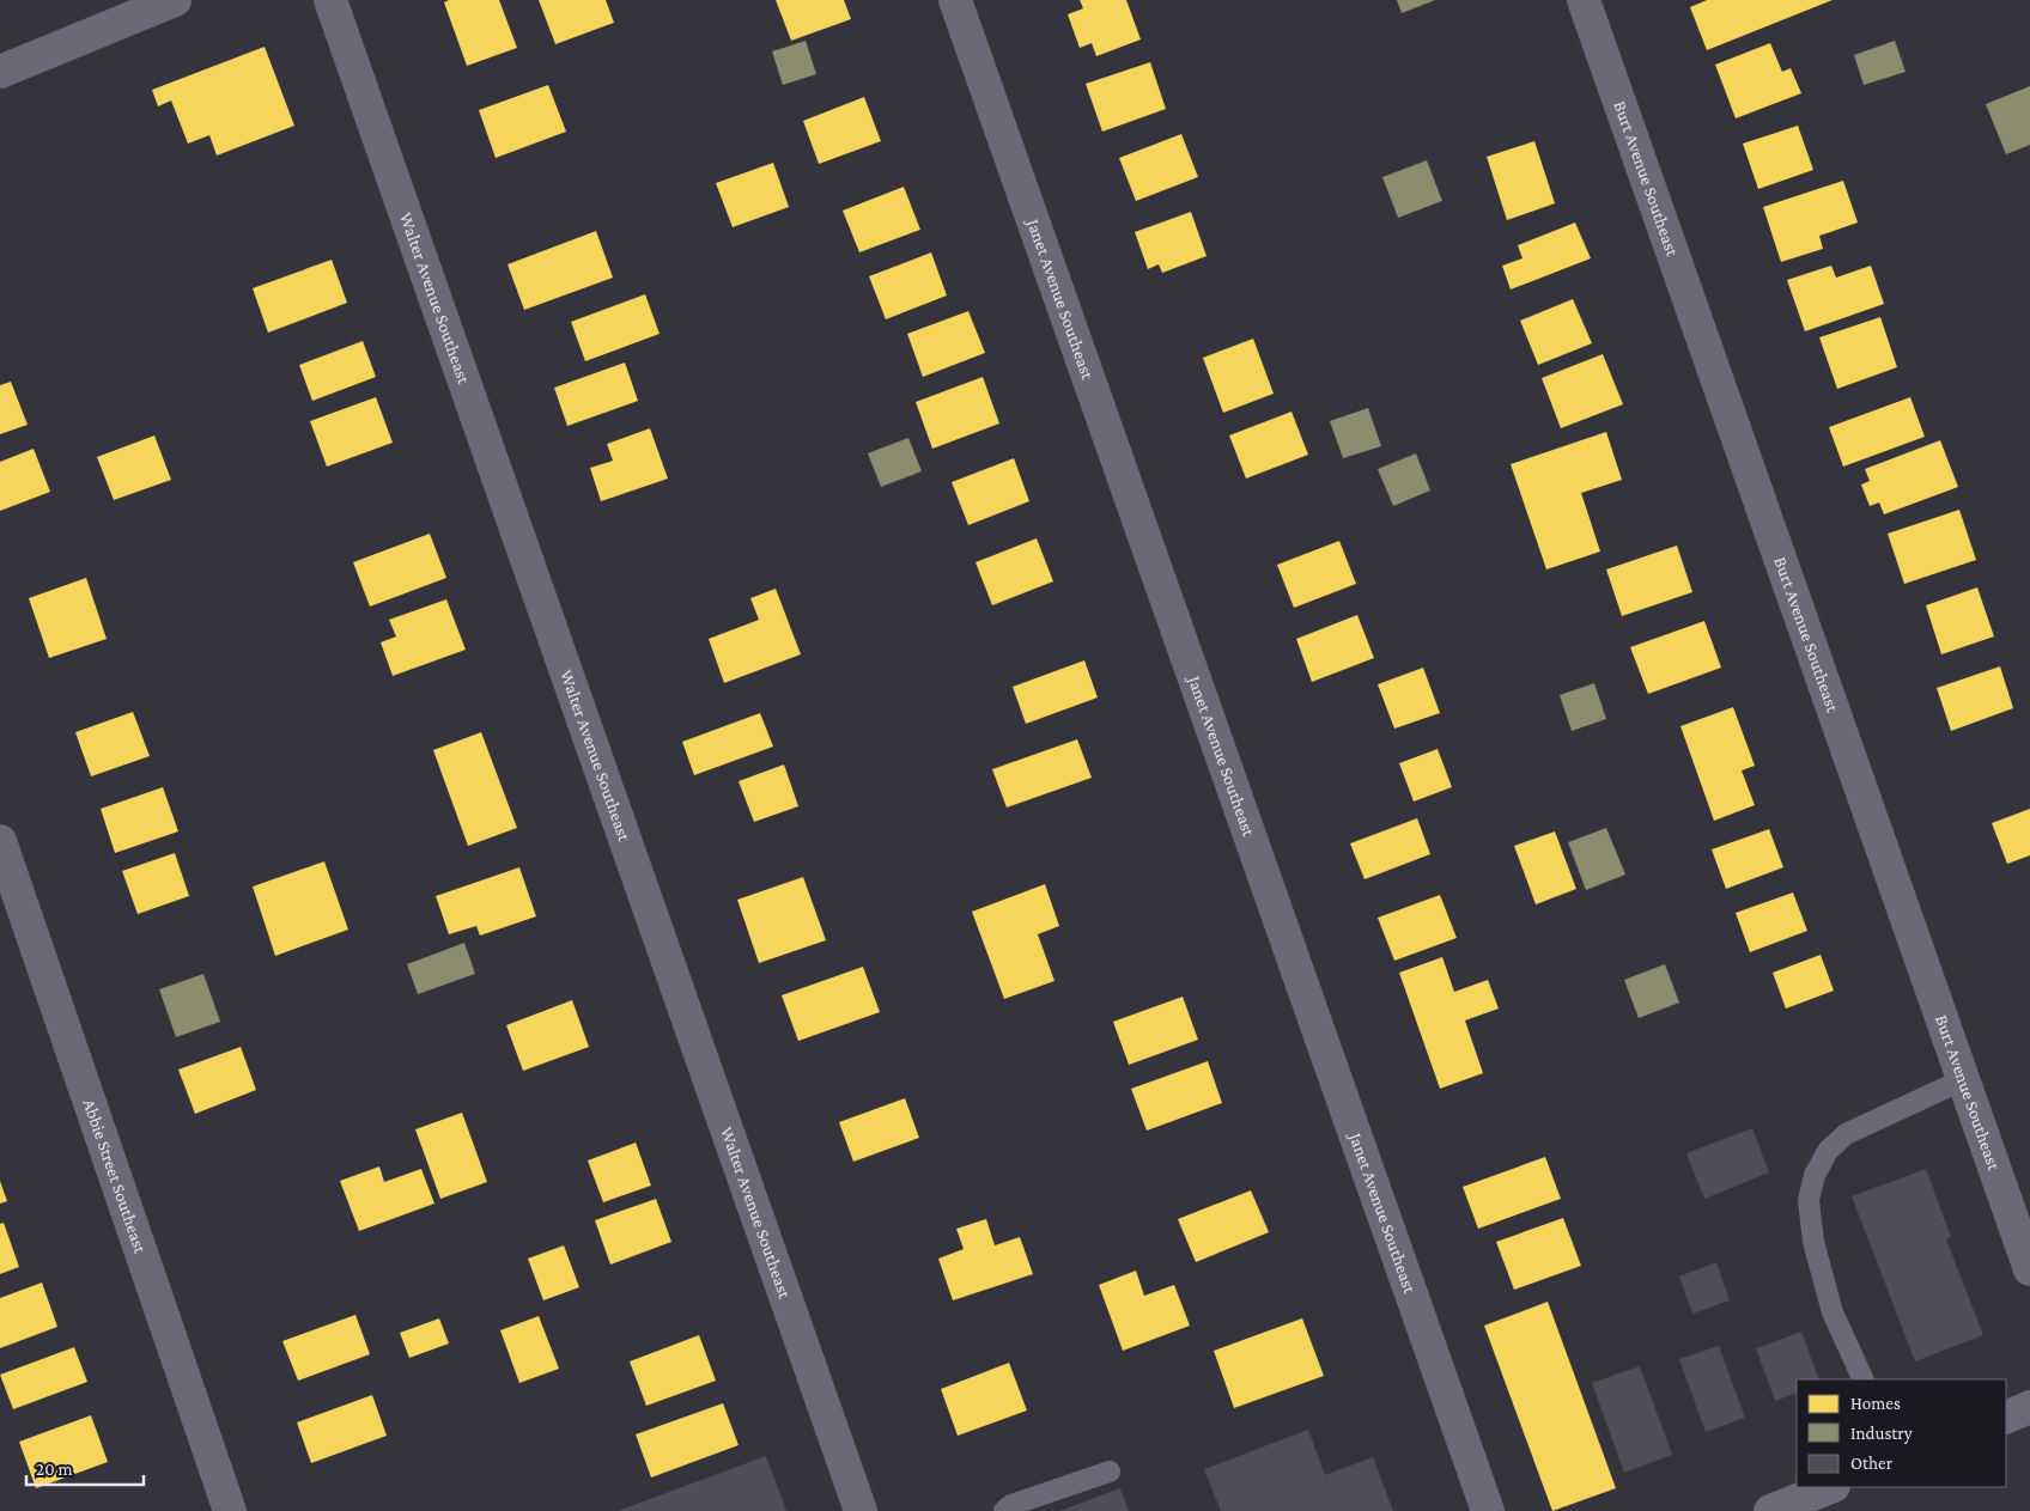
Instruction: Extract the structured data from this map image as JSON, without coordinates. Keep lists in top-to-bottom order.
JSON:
{
  "streets": {
    "street": [
      "Burt Avenue Southeast",
      "Walter Avenue Southeast",
      "Janet Avenue Southeast",
      "Abbie Street Southeast"
    ]
  },
  "legend": ["Homes", "Industry", "Other"],
  "scale_bar": "20 m"
}
